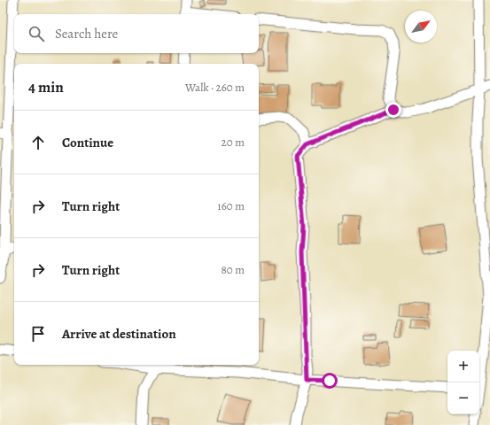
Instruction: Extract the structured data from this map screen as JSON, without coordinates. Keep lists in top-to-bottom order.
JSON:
{
  "north": "top right",
  "page": {
    "search": "Search here",
    "heading": ["4 min", "Walk · 260 m"],
    "list": [
      ["Continue", "20 m"],
      ["Turn right", "160 m"],
      ["Turn right", "80 m"],
      "Arrive at destination"
    ],
    "map_buttons": ["+", "−"]
  }
}
